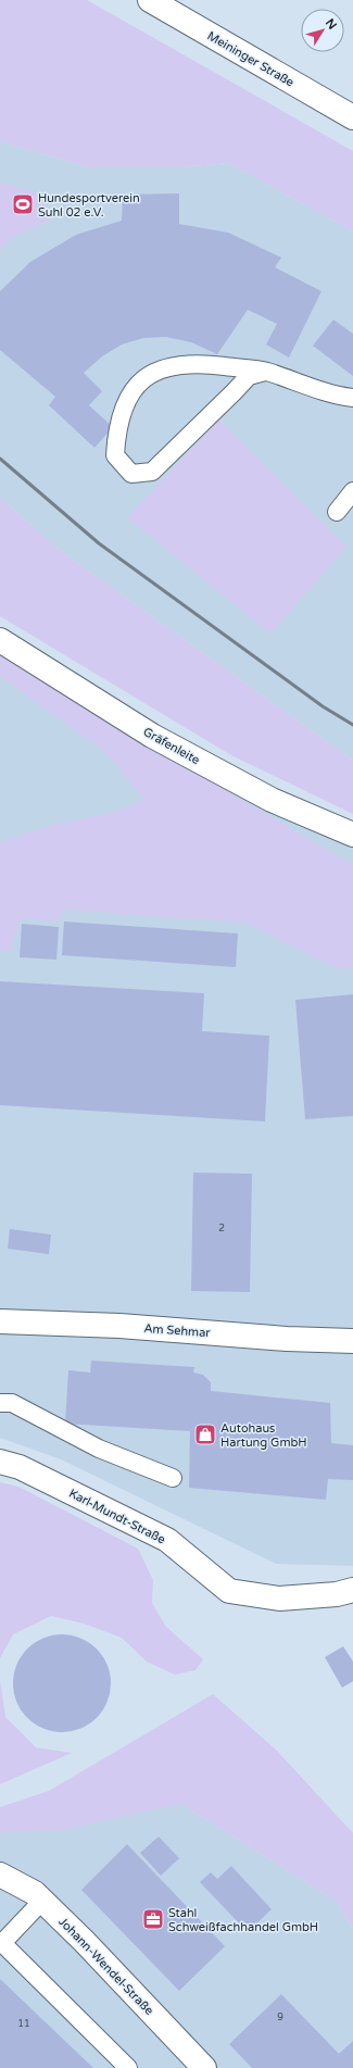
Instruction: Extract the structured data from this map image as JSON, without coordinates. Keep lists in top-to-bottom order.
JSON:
{
  "streets": {
    "street": [
      "Meininger Straße",
      "Gräfenleite",
      "Am Sehmar",
      "Karl-Mundt-Straße",
      "Johann-Wendel-Straße"
    ]
  },
  "places": {
    "sports": ["Hundesportverein Suhl 02 e.V."],
    "shop": ["Autohaus Hartung GmbH"],
    "office": ["Stahl Schweißfachhandel GmbH"]
  },
  "house_numbers": ["2", "9", "11"],
  "north": "top right"
}
